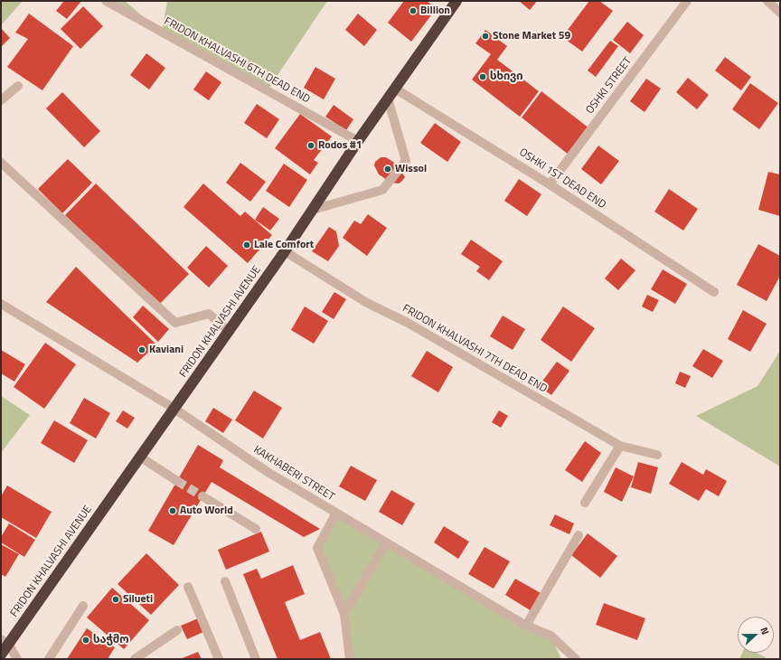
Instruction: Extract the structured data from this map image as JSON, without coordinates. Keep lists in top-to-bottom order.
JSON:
{
  "streets": {
    "highway": ["FRIDON KHALVASHI AVENUE"],
    "street": [
      "FRIDON KHALVASHI 6TH DEAD END",
      "OSHKI STREET",
      "OSHKI 1ST DEAD END",
      "FRIDON KHALVASHI 7TH DEAD END",
      "KAKHABERI STREET"
    ]
  },
  "crossings": [
    ["FRIDON KHALVASHI 6TH DEAD END", "FRIDON KHALVASHI AVENUE"],
    ["OSHKI STREET", "OSHKI 1ST DEAD END"],
    ["OSHKI 1ST DEAD END", "FRIDON KHALVASHI AVENUE"],
    ["FRIDON KHALVASHI AVENUE", "FRIDON KHALVASHI 7TH DEAD END"],
    ["FRIDON KHALVASHI AVENUE", "KAKHABERI STREET"]
  ],
  "places": [
    "Billion",
    "Stone Market 59",
    "სხივი",
    "Rodos #1",
    "Wissol",
    "Lale Comfort",
    "Kaviani",
    "Auto World",
    "Silueti",
    "საჭმო"
  ],
  "north": "right"
}
